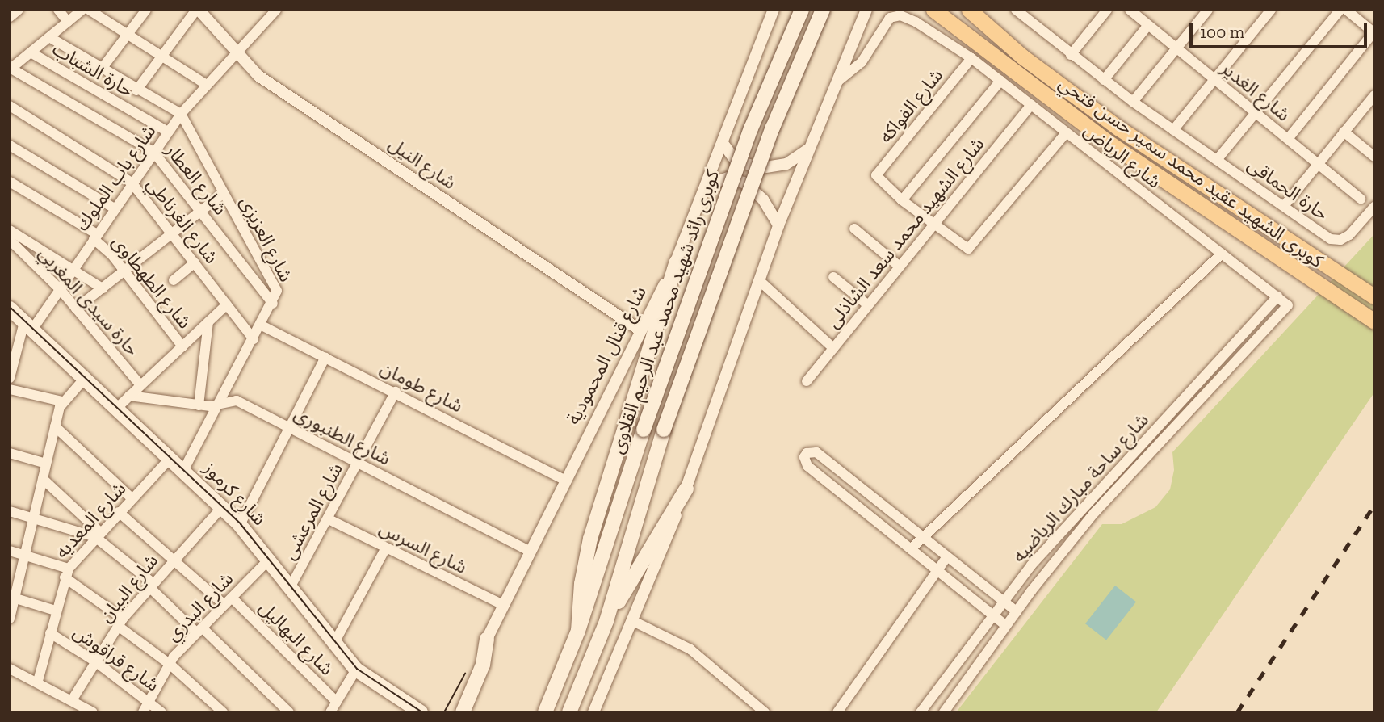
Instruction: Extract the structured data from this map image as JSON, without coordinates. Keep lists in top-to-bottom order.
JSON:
{
  "streets": {
    "main road": [
      "كوبرى الشهيد عقيد محمد سمير حسن فتحي",
      "كوبرى رائد شهيد محمد عبد الرحيم القلاوى",
      "شارع قنال المحمودية",
      "شارع كرموز"
    ],
    "street": [
      "حارة الشباب",
      "شارع الغدير",
      "شارع الفواكه",
      "شارع الرياض",
      "شارع النيل",
      "شارع باب الملوك",
      "شارع العطار",
      "حارة الحماقى",
      "شارع الغرناطي",
      "شارع الشهيد محمد سعد الشاذلى",
      "شارع العزيزى",
      "شارع الطهطاوى",
      "حارة سيدى المغربي",
      "شارع طومان",
      "شارع الطنبورى",
      "شارع ساحة مبارك الرياضيه",
      "شارع المرعشى",
      "شارع المعديه",
      "شارع السرس",
      "شارع البيان",
      "شارع البدري",
      "شارع البهاليل",
      "شارع قراقوش"
    ]
  },
  "crossings": [
    ["حارة الشباب", "شارع باب الملوك"],
    ["شارع الفواكه", "شارع الرياض"],
    ["شارع الرياض", "شارع الشهيد محمد سعد الشاذلى"],
    ["شارع الرياض", "شارع ساحة مبارك الرياضيه"],
    ["شارع النيل", "شارع باب الملوك"],
    ["شارع النيل", "شارع قنال المحمودية"],
    ["شارع باب الملوك", "شارع العطار"],
    ["شارع باب الملوك", "شارع الغرناطي"],
    ["شارع باب الملوك", "شارع العزيزى"],
    ["شارع باب الملوك", "شارع الطهطاوى"],
    ["شارع باب الملوك", "حارة سيدى المغربي"],
    ["شارع باب الملوك", "شارع كرموز"],
    ["شارع العطار", "شارع العزيزى"],
    ["شارع الغرناطي", "شارع العزيزى"],
    ["شارع العزيزى", "شارع طومان"],
    ["شارع العزيزى", "شارع الطنبورى"],
    ["شارع العزيزى", "شارع كرموز"],
    ["شارع قنال المحمودية", "شارع طومان"],
    ["شارع قنال المحمودية", "شارع الطنبورى"],
    ["شارع قنال المحمودية", "شارع السرس"],
    ["شارع طومان", "شارع المرعشى"],
    ["شارع الطنبورى", "شارع المرعشى"],
    ["شارع كرموز", "شارع المرعشى"],
    ["شارع كرموز", "شارع المعديه"],
    ["شارع كرموز", "شارع البيان"],
    ["شارع كرموز", "شارع البدري"],
    ["شارع المرعشى", "شارع السرس"],
    ["شارع المعديه", "شارع البهاليل"],
    ["شارع المعديه", "شارع قراقوش"],
    ["شارع البيان", "شارع البهاليل"],
    ["شارع البيان", "شارع قراقوش"],
    ["شارع البدري", "شارع البهاليل"],
    ["شارع البدري", "شارع قراقوش"]
  ],
  "scale_bar": "100 m"
}
